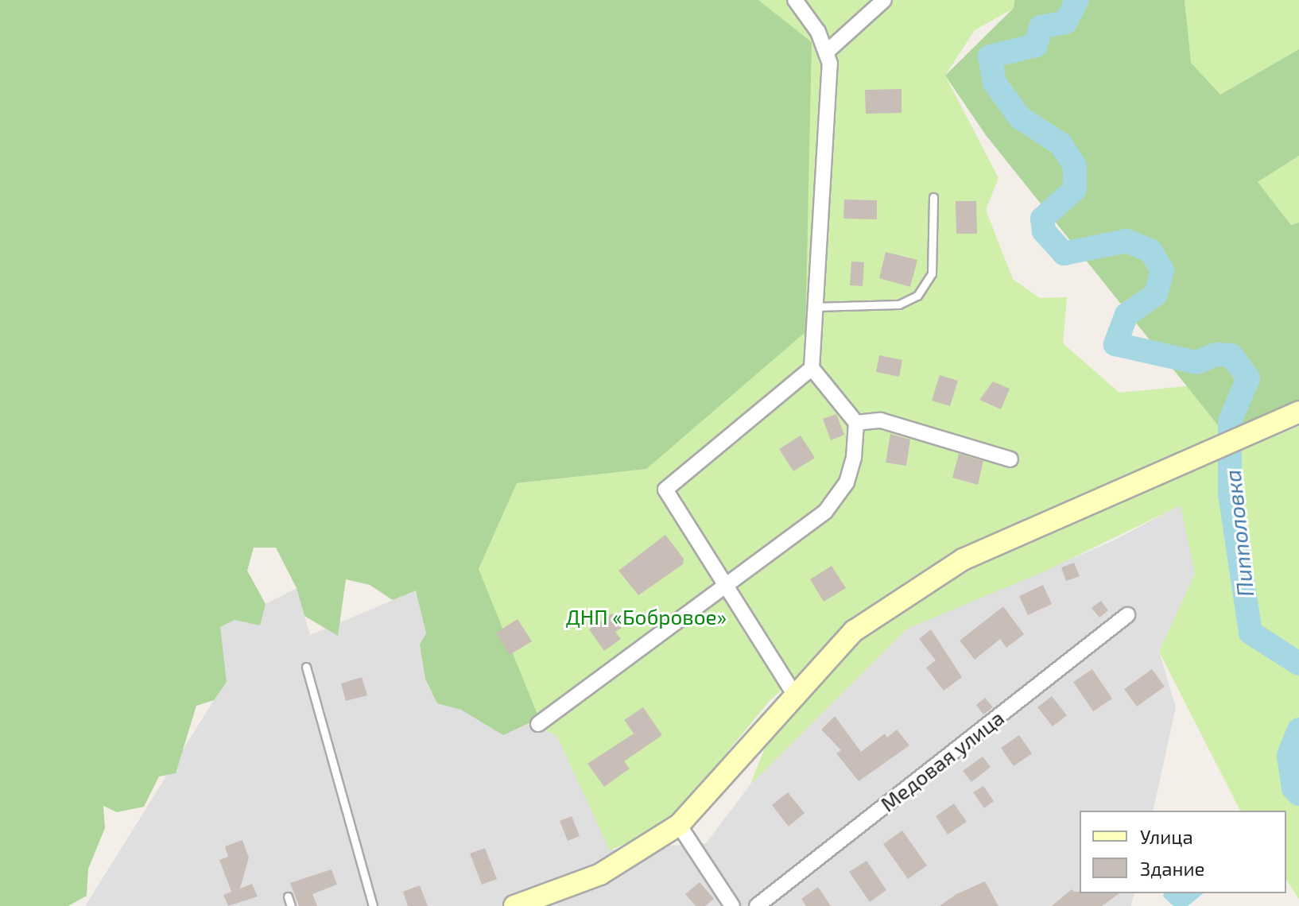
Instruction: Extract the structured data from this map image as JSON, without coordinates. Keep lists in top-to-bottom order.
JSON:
{
  "streets": {
    "street": ["Медовая улица"]
  },
  "water": ["Пипполовка"],
  "parks": ["ДНП «Бобровое»"],
  "legend": ["Улица", "Здание"]
}
